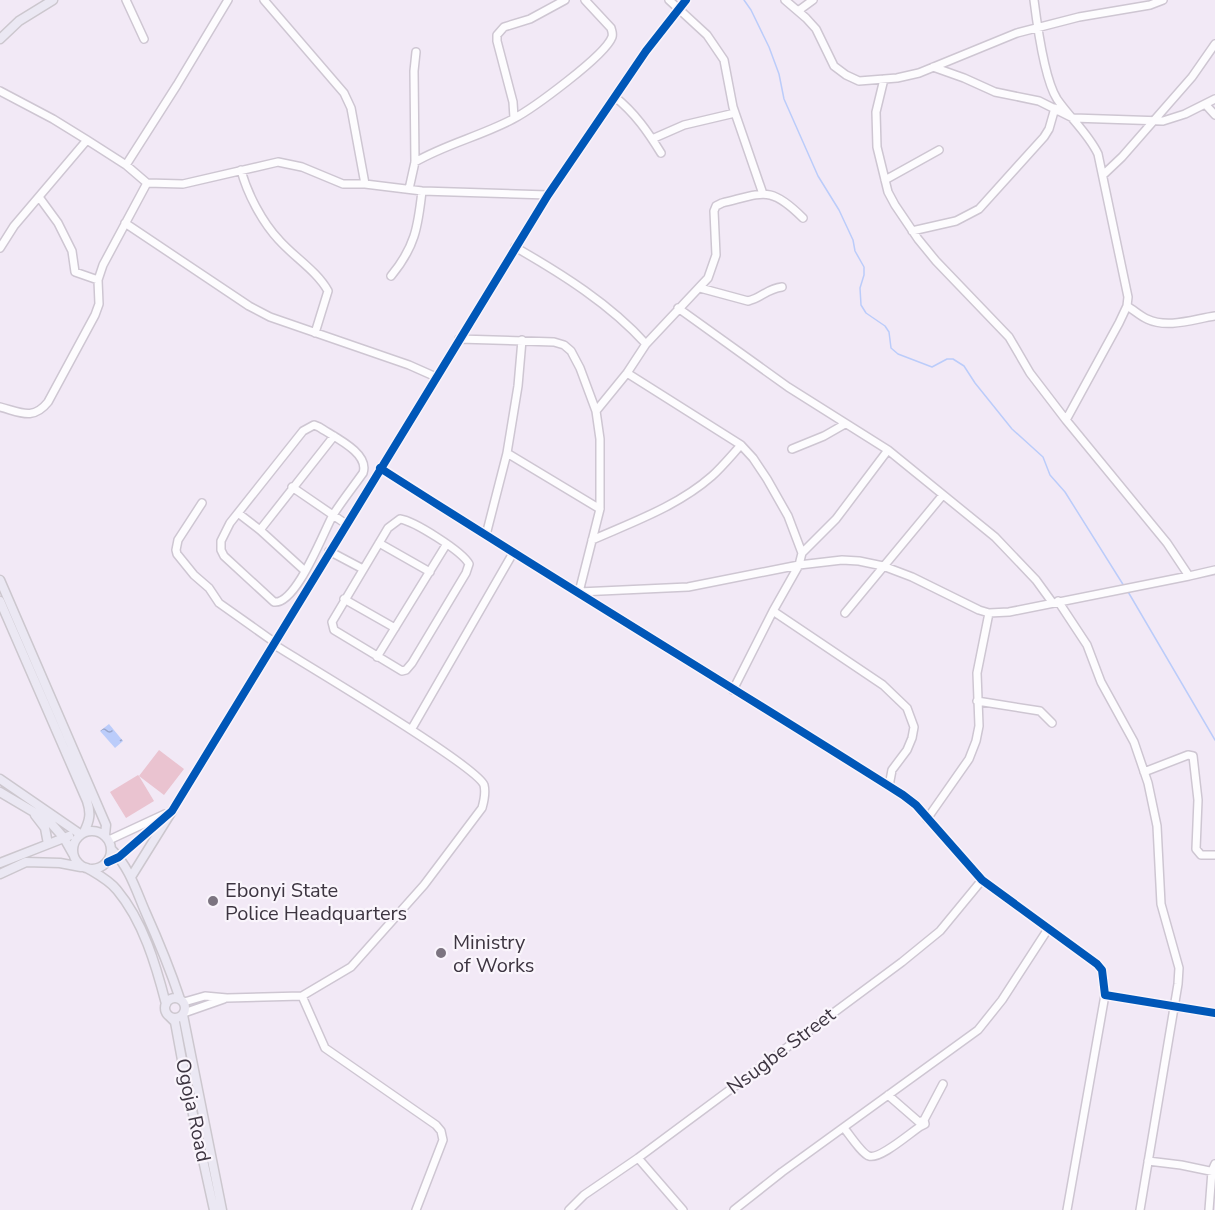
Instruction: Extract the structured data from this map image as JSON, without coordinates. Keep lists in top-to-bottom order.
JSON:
{
  "streets": {
    "main road": ["Ogoja Road"],
    "street": ["Nsugbe Street"]
  },
  "places": ["Ebonyi State Police Headquarters", "Ministry of Works"]
}
